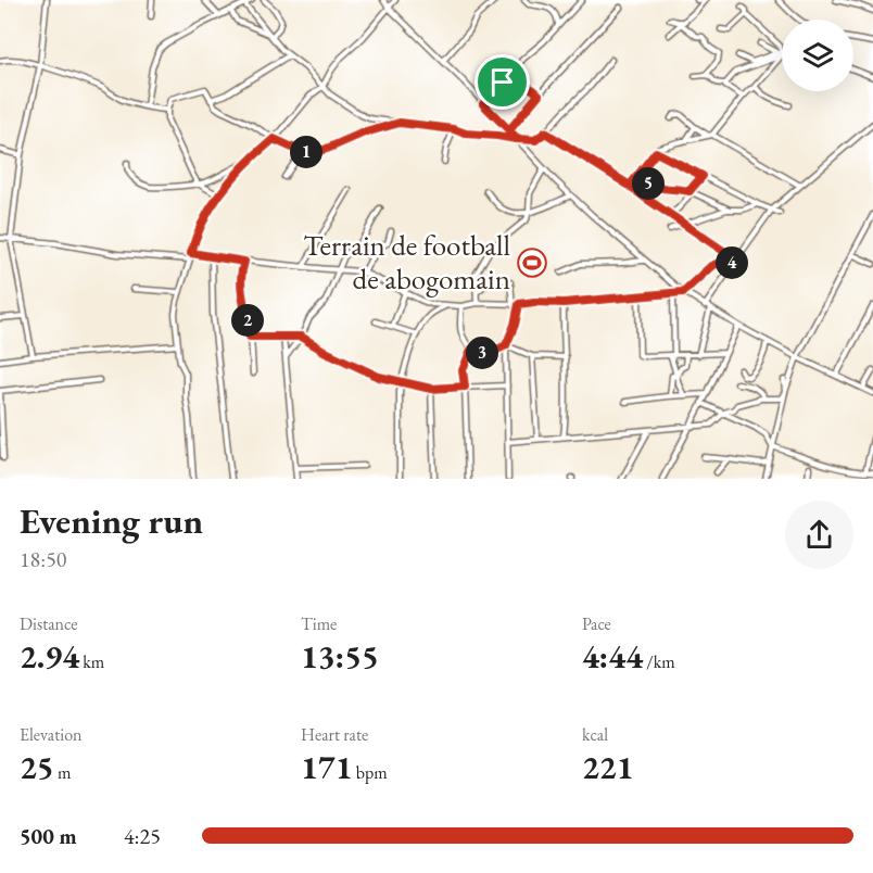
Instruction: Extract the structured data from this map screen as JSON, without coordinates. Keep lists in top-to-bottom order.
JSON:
{
  "places": {
    "sports": ["Terrain de football de abogomain"]
  },
  "page": {
    "pins": [
      "1",
      "5",
      "4",
      "2",
      "3"
    ],
    "heading": ["Evening run", "18:50"],
    "stats": [
      ["Distance", "2.94 km"],
      ["Time", "13:55"],
      ["Pace", "4:44 /km"],
      ["Elevation", "25 m"],
      ["Heart rate", "171 bpm"],
      ["kcal", "221"]
    ],
    "list": [
      {
        "name": "500 m",
        "note": "4:25"
      }
    ]
  }
}
